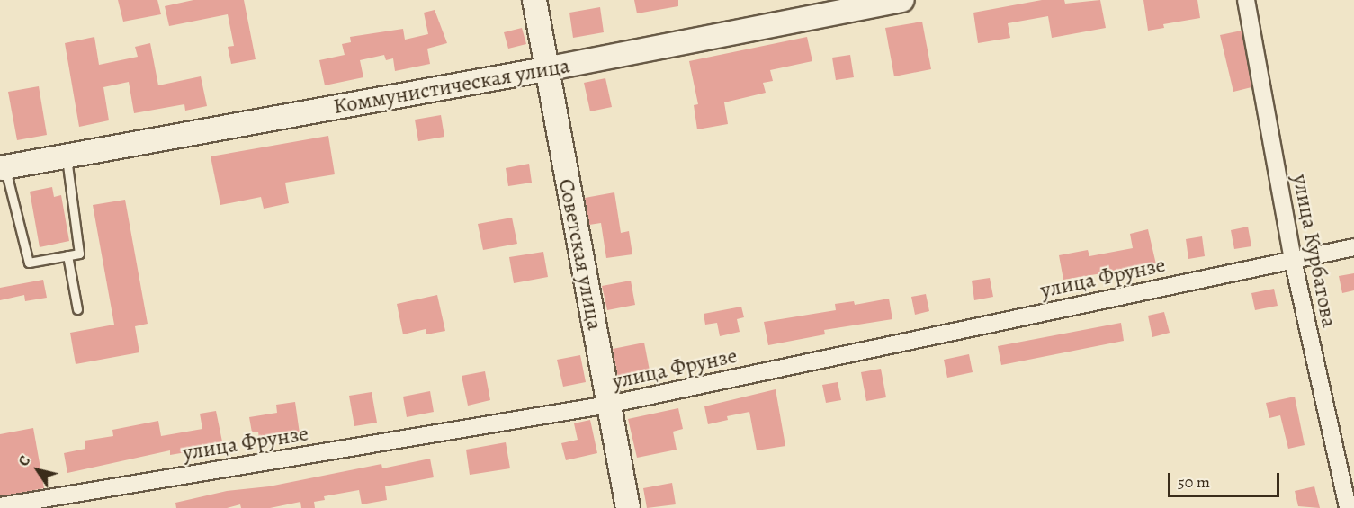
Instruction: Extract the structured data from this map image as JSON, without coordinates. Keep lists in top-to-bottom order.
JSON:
{
  "streets": {
    "street": [
      "Коммунистическая улица",
      "улица Курбатова",
      "Советская улица",
      "улица Фрунзе"
    ]
  },
  "crossings": [
    ["Коммунистическая улица", "Советская улица"],
    ["улица Курбатова", "улица Фрунзе"],
    ["Советская улица", "улица Фрунзе"]
  ],
  "scale_bar": "50 m",
  "north": "top left"
}
